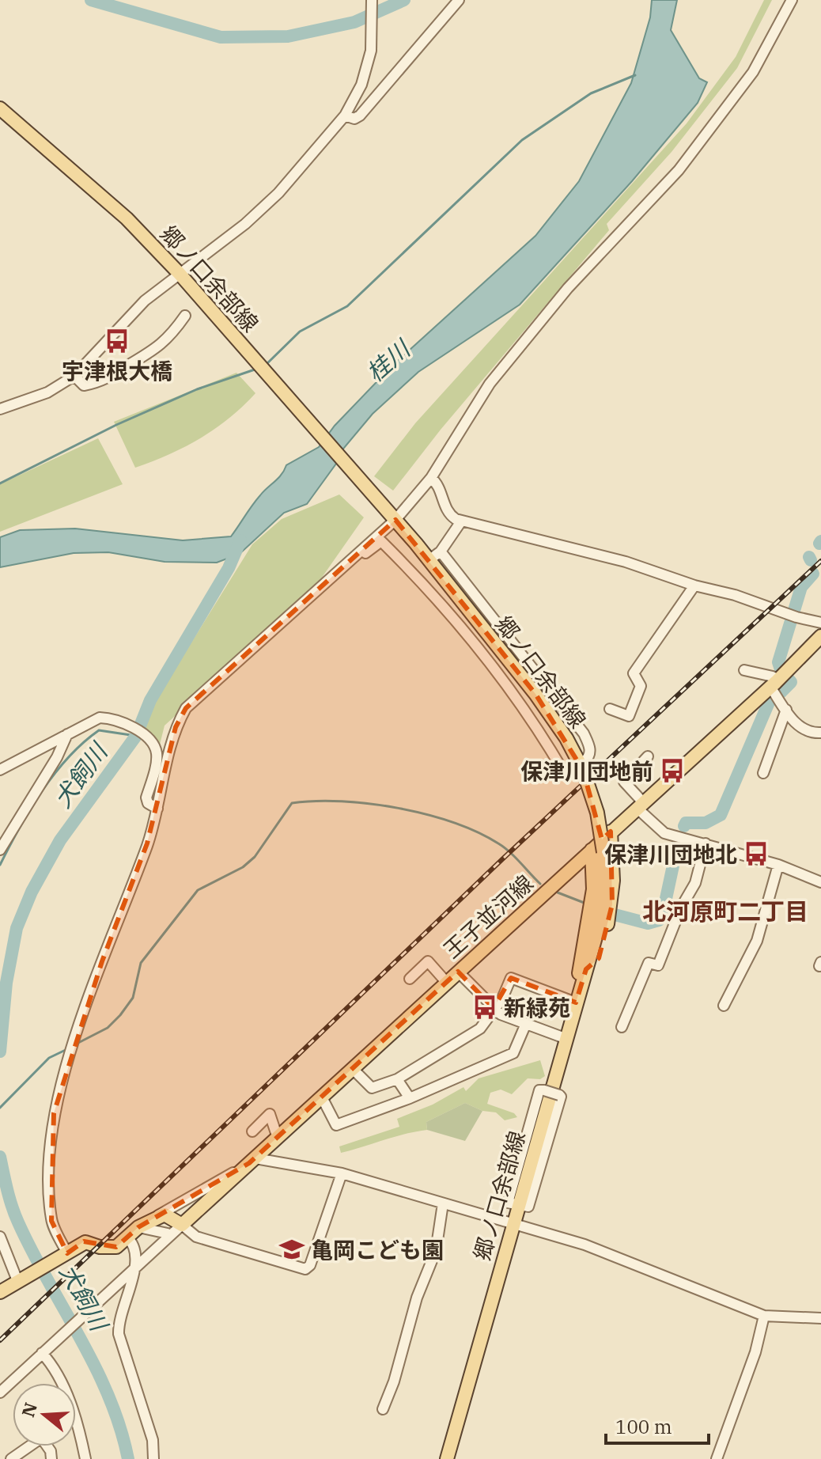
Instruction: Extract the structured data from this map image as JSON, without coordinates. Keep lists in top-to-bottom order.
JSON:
{
  "streets": {
    "main road": ["郷ノ口余部線", "王子並河線"]
  },
  "crossings": [
    ["郷ノ口余部線", "王子並河線"]
  ],
  "districts": ["北河原町二丁目"],
  "water": ["桂川", "犬飼川"],
  "places": {
    "bus stop": [
      "宇津根大橋",
      "保津川団地前",
      "保津川団地北",
      "新緑苑"
    ],
    "school or university": ["亀岡こども園"]
  },
  "scale_bar": "100 m",
  "north": "left"
}
